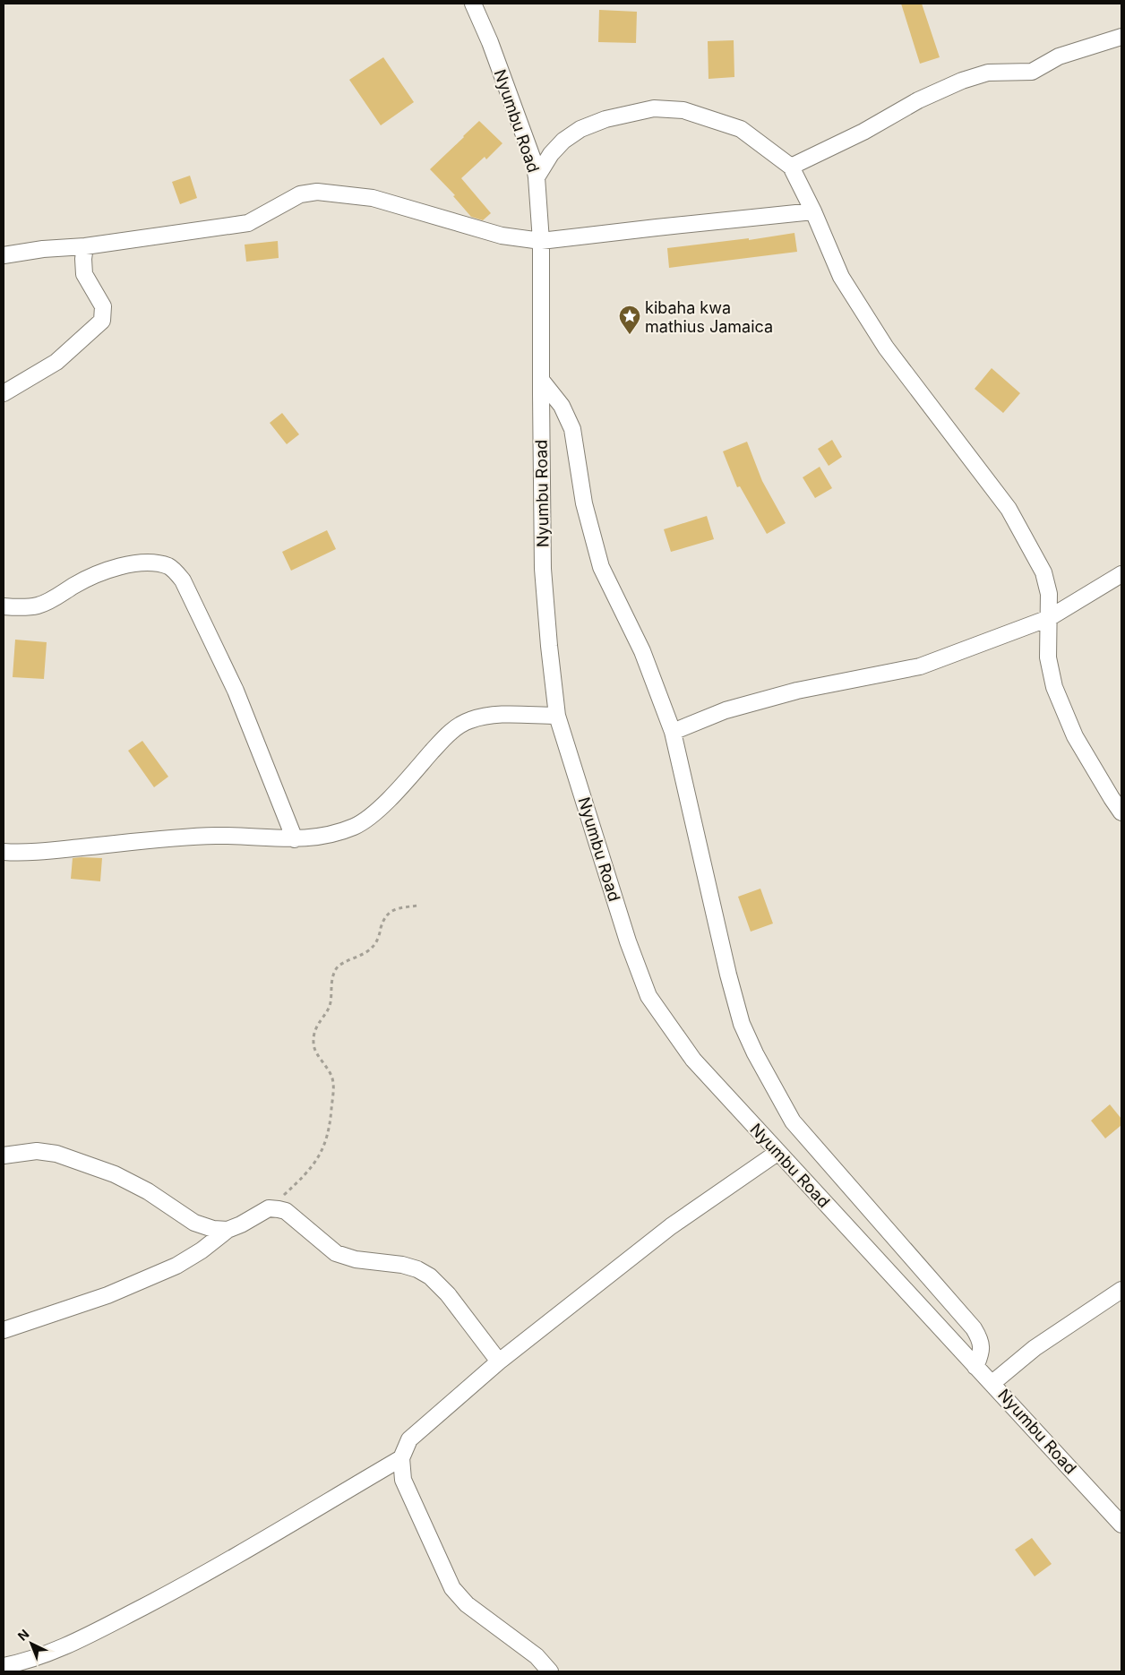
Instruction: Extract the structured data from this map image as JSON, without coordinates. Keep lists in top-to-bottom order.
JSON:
{
  "streets": {
    "street": ["Nyumbu Road"]
  },
  "places": {
    "place": ["kibaha kwa mathius Jamaica"]
  },
  "north": "top left"
}
